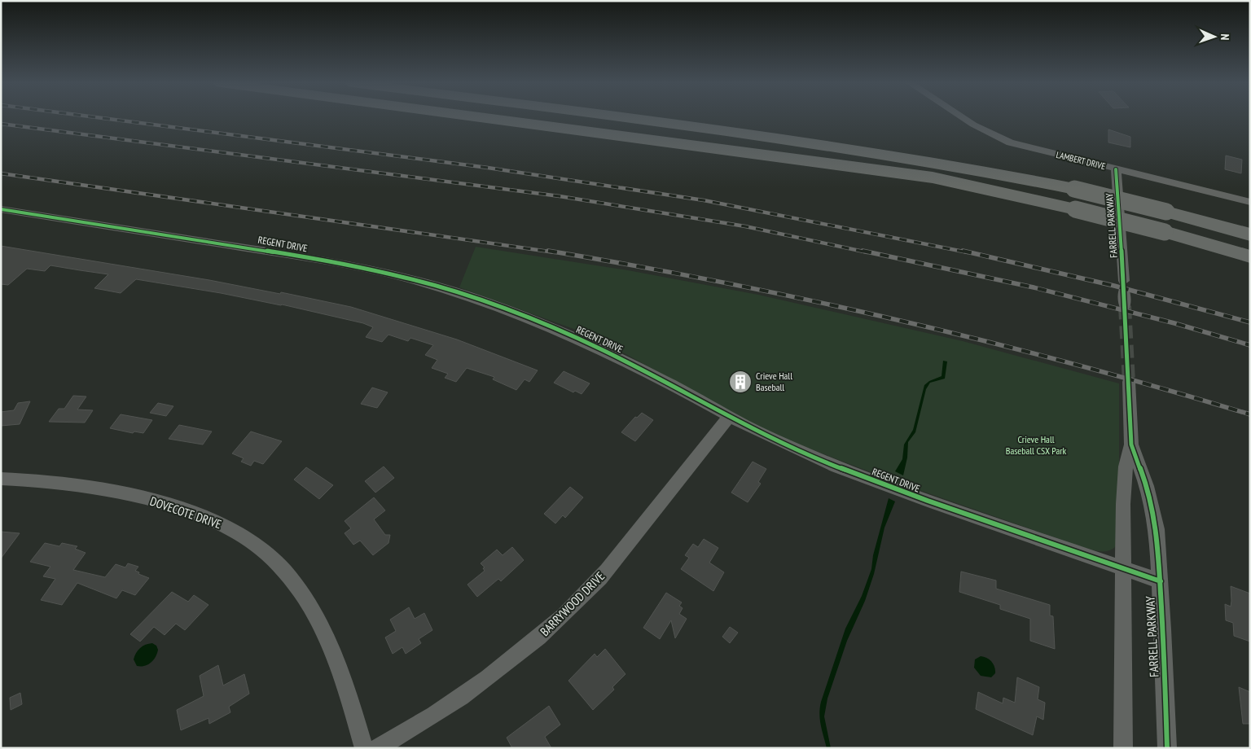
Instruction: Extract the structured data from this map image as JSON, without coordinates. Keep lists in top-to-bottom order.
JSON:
{
  "streets": {
    "street": [
      "LAMBERT DRIVE",
      "FARRELL PARKWAY",
      "REGENT DRIVE",
      "DOVECOTE DRIVE",
      "BARRYWOOD DRIVE"
    ]
  },
  "crossings": [
    ["LAMBERT DRIVE", "FARRELL PARKWAY"],
    ["FARRELL PARKWAY", "REGENT DRIVE"],
    ["REGENT DRIVE", "BARRYWOOD DRIVE"]
  ],
  "parks": ["Crieve Hall Baseball CSX Park"],
  "places": {
    "building": ["Crieve Hall Baseball"]
  },
  "north": "right"
}
